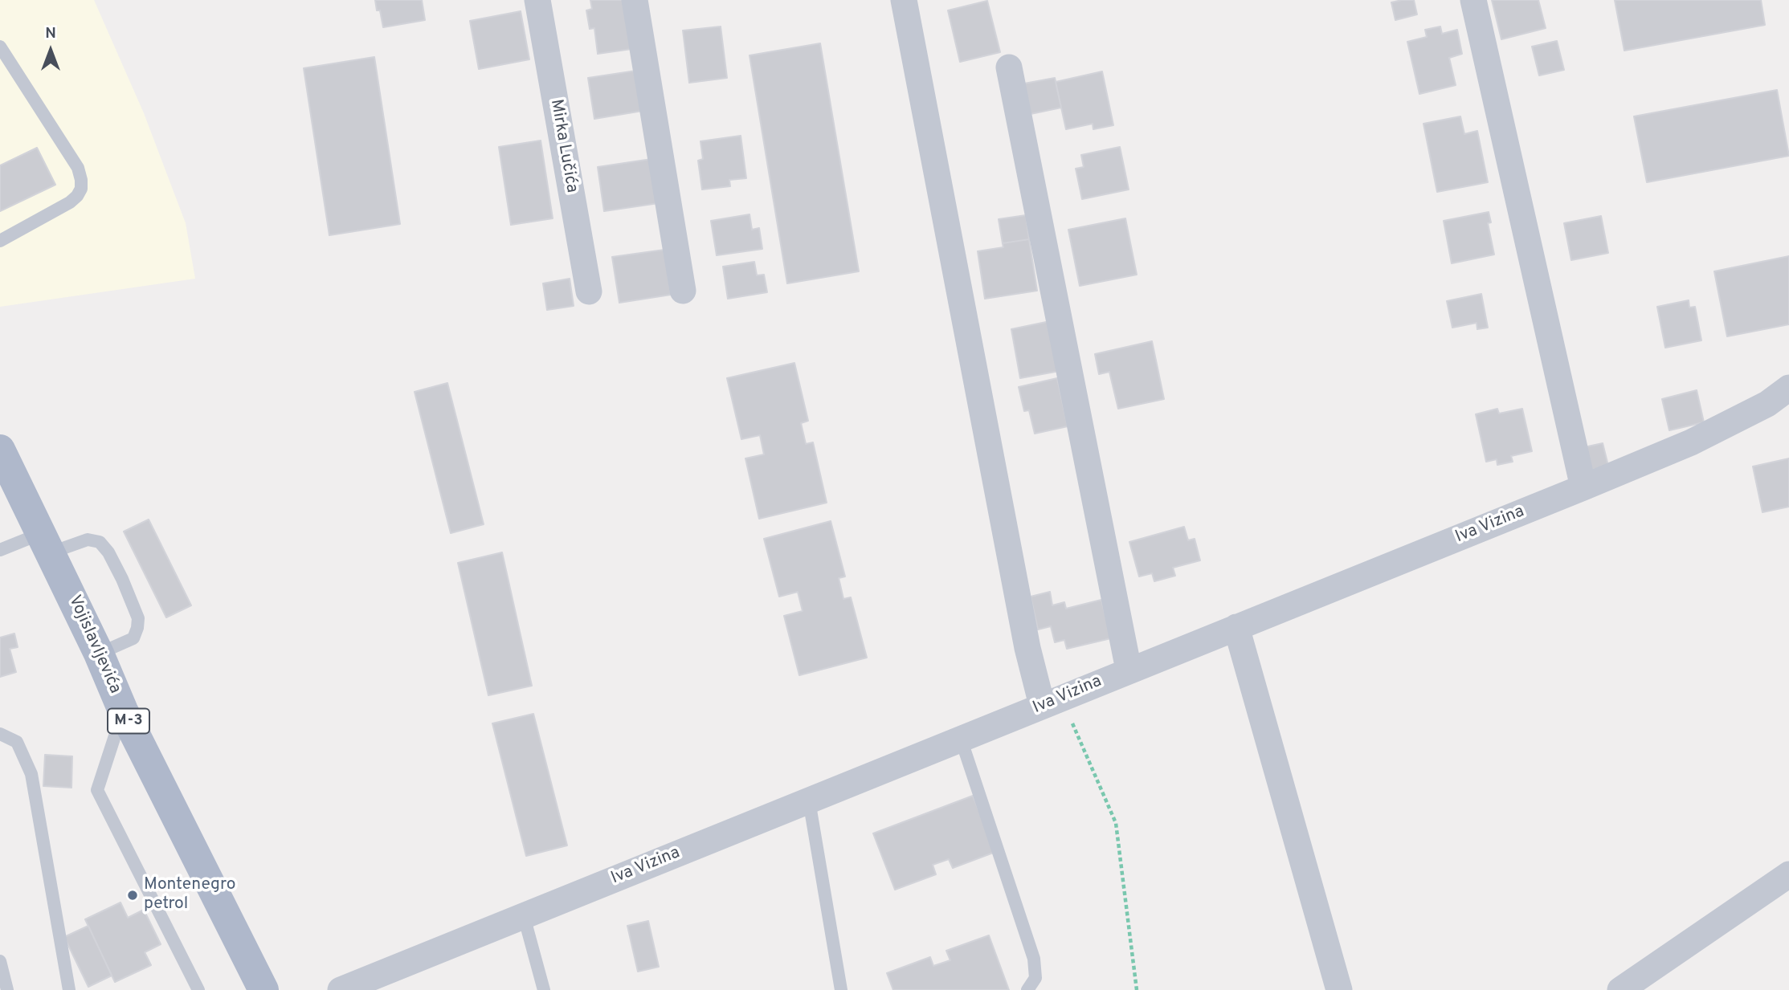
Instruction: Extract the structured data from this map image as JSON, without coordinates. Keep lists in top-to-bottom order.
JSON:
{
  "streets": {
    "main road": ["Vojislavljevića", "M-3"],
    "street": ["Mirka Lučića", "Iva Vizina"]
  },
  "places": ["Montenegro petrol"],
  "north": "top"
}
